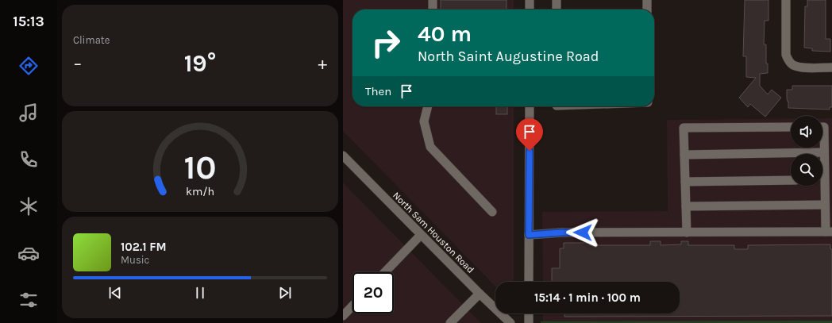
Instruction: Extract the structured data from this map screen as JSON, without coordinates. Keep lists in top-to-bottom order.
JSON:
{
  "streets": {
    "street": ["North Sam Houston Road"]
  },
  "page": {
    "tabs": "15:13",
    "tile": "Climate",
    "turn": ["40 m", "North Saint Augustine Road"],
    "heat": ["−", "19°", "+"],
    "then": "Then",
    "song": ["102.1 FM", "Music"],
    "limit": "20",
    "trip": "15:14 · 1 min · 100 m",
    "gauge": ["10", "km/h"]
  }
}
